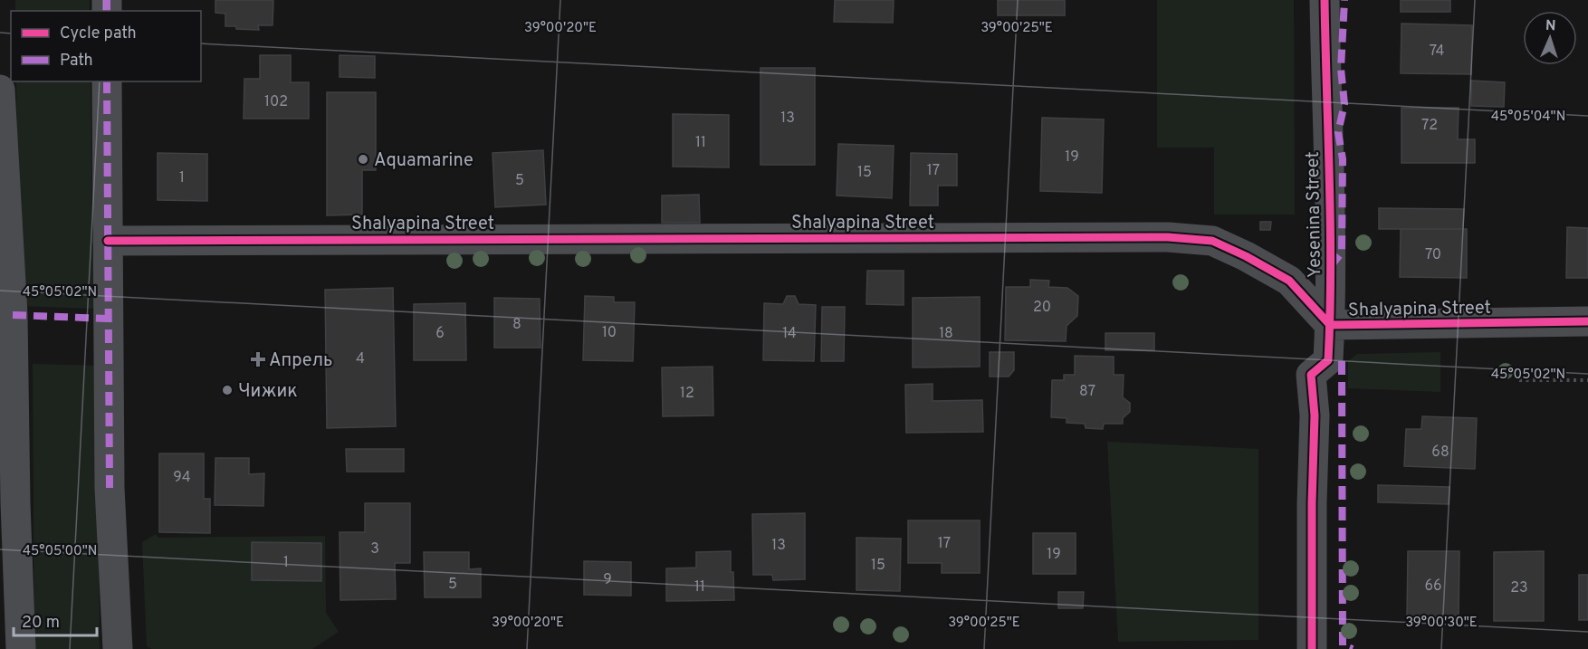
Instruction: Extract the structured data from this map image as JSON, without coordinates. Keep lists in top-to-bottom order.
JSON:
{
  "streets": {
    "street": ["Yesenina Street", "Shalyapina Street"]
  },
  "crossings": [
    ["Yesenina Street", "Shalyapina Street"]
  ],
  "places": {
    "other": ["Aquamarine", "Чижик"],
    "health": ["Апрель"]
  },
  "house_numbers": [
    "74",
    "102",
    "13",
    "72",
    "11",
    "19",
    "17",
    "15",
    "1",
    "5",
    "70",
    "20",
    "8",
    "10",
    "6",
    "14",
    "18",
    "4",
    "87",
    "12",
    "68",
    "94",
    "17",
    "13",
    "3",
    "19",
    "1",
    "15",
    "9",
    "5",
    "66",
    "11",
    "23"
  ],
  "legend": ["Cycle path", "Path"],
  "scale_bar": "20 m",
  "north": "top",
  "coordinates": [
    "39°00'20\"E",
    "39°00'25\"E",
    "45°05'04\"N",
    "45°05'02\"N",
    "45°05'00\"N",
    "39°00'30\"E"
  ]
}
